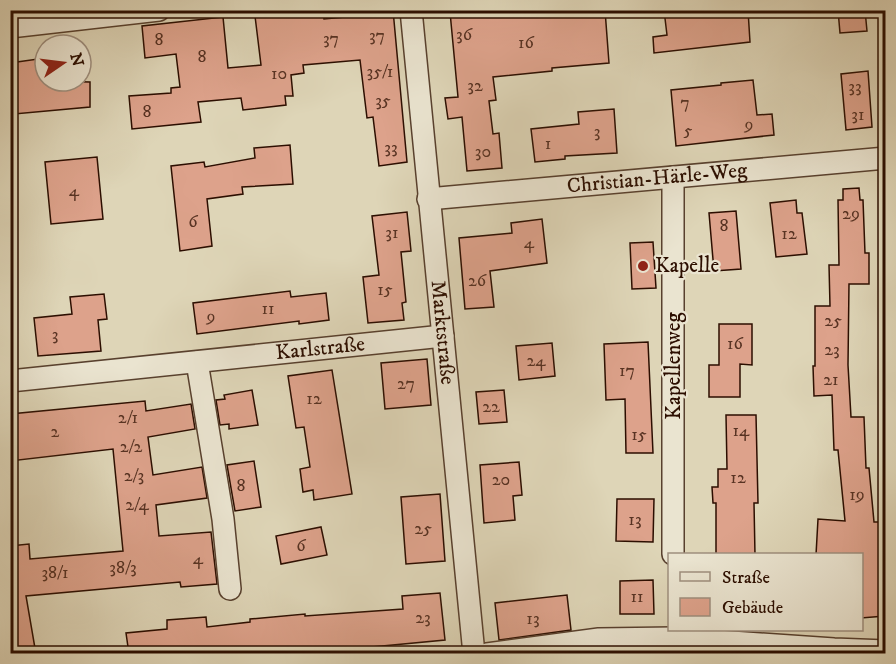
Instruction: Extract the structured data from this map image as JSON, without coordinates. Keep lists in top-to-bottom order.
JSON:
{
  "streets": {
    "street": [
      "Christian-Härle-Weg",
      "Marktstraße",
      "Karlstraße",
      "Kapellenweg"
    ]
  },
  "crossings": [
    ["Christian-Härle-Weg", "Marktstraße"],
    ["Christian-Härle-Weg", "Kapellenweg"],
    ["Marktstraße", "Karlstraße"]
  ],
  "places": ["Kapelle"],
  "house_numbers": [
    "36",
    "37",
    "37",
    "8",
    "16",
    "8",
    "35/1",
    "10",
    "32",
    "33",
    "35",
    "7",
    "8",
    "31",
    "9",
    "5",
    "3",
    "1",
    "33",
    "30",
    "4",
    "29",
    "6",
    "8",
    "31",
    "12",
    "4",
    "26",
    "15",
    "11",
    "9",
    "25",
    "3",
    "16",
    "23",
    "24",
    "17",
    "21",
    "27",
    "12",
    "22",
    "2/1",
    "14",
    "2",
    "15",
    "2/2",
    "2/3",
    "12",
    "20",
    "8",
    "19",
    "2/4",
    "13",
    "25",
    "6",
    "4",
    "38/3",
    "38/1",
    "11",
    "23",
    "13"
  ],
  "legend": ["Straße", "Gebäude"],
  "north": "right"
}
